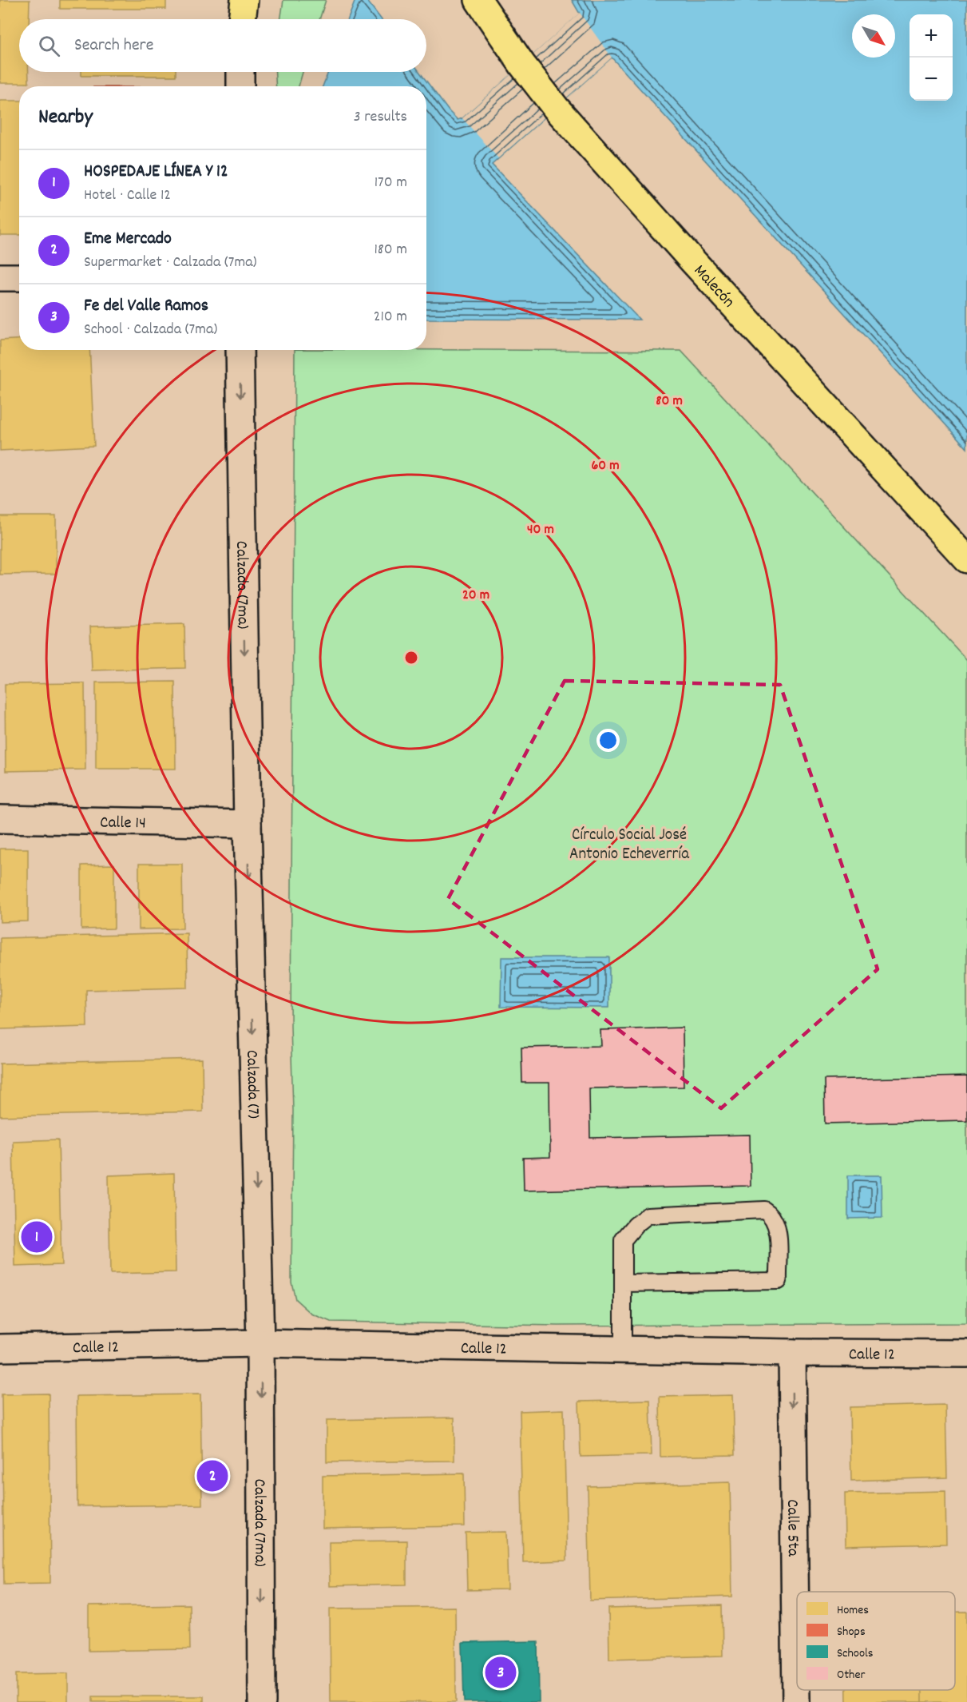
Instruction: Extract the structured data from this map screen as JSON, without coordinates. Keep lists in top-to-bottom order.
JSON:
{
  "streets": {
    "highway": ["Malecón"],
    "main road": [
      "Calzada (7ma)",
      "Calle 14",
      "Calzada (7)",
      "Calle 12",
      "Calle 5ta"
    ]
  },
  "crossings": [
    ["Calzada (7ma)", "Calle 14"],
    ["Calzada (7ma)", "Calzada (7)"],
    ["Calzada (7ma)", "Calle 12"],
    ["Calle 14", "Calzada (7)"],
    ["Calzada (7)", "Calle 12"],
    ["Calle 12", "Calle 5ta"]
  ],
  "one_way": ["Calzada (7ma)", "Calzada (7)", "Calle 5ta"],
  "parks": ["Círculo Social José Antonio Echeverría"],
  "legend": [
    "Homes",
    "Shops",
    "Schools",
    "Other"
  ],
  "north": "bottom right",
  "page": {
    "map_buttons": ["+", "−"],
    "search": "Search here",
    "heading": ["Nearby", "3 results"],
    "list": [
      {
        "mark": "1",
        "name": "HOSPEDAJE LÍNEA Y 12",
        "note": "Hotel · Calle 12",
        "value": "170 m"
      },
      {
        "mark": "2",
        "name": "Eme Mercado",
        "note": "Supermarket · Calzada (7ma)",
        "value": "180 m"
      },
      {
        "mark": "3",
        "name": "Fe del Valle Ramos",
        "note": "School · Calzada (7ma)",
        "value": "210 m"
      }
    ],
    "pins": ["1", "2", "3"]
  },
  "rings": [
    "80 m",
    "60 m",
    "40 m",
    "20 m"
  ]
}
